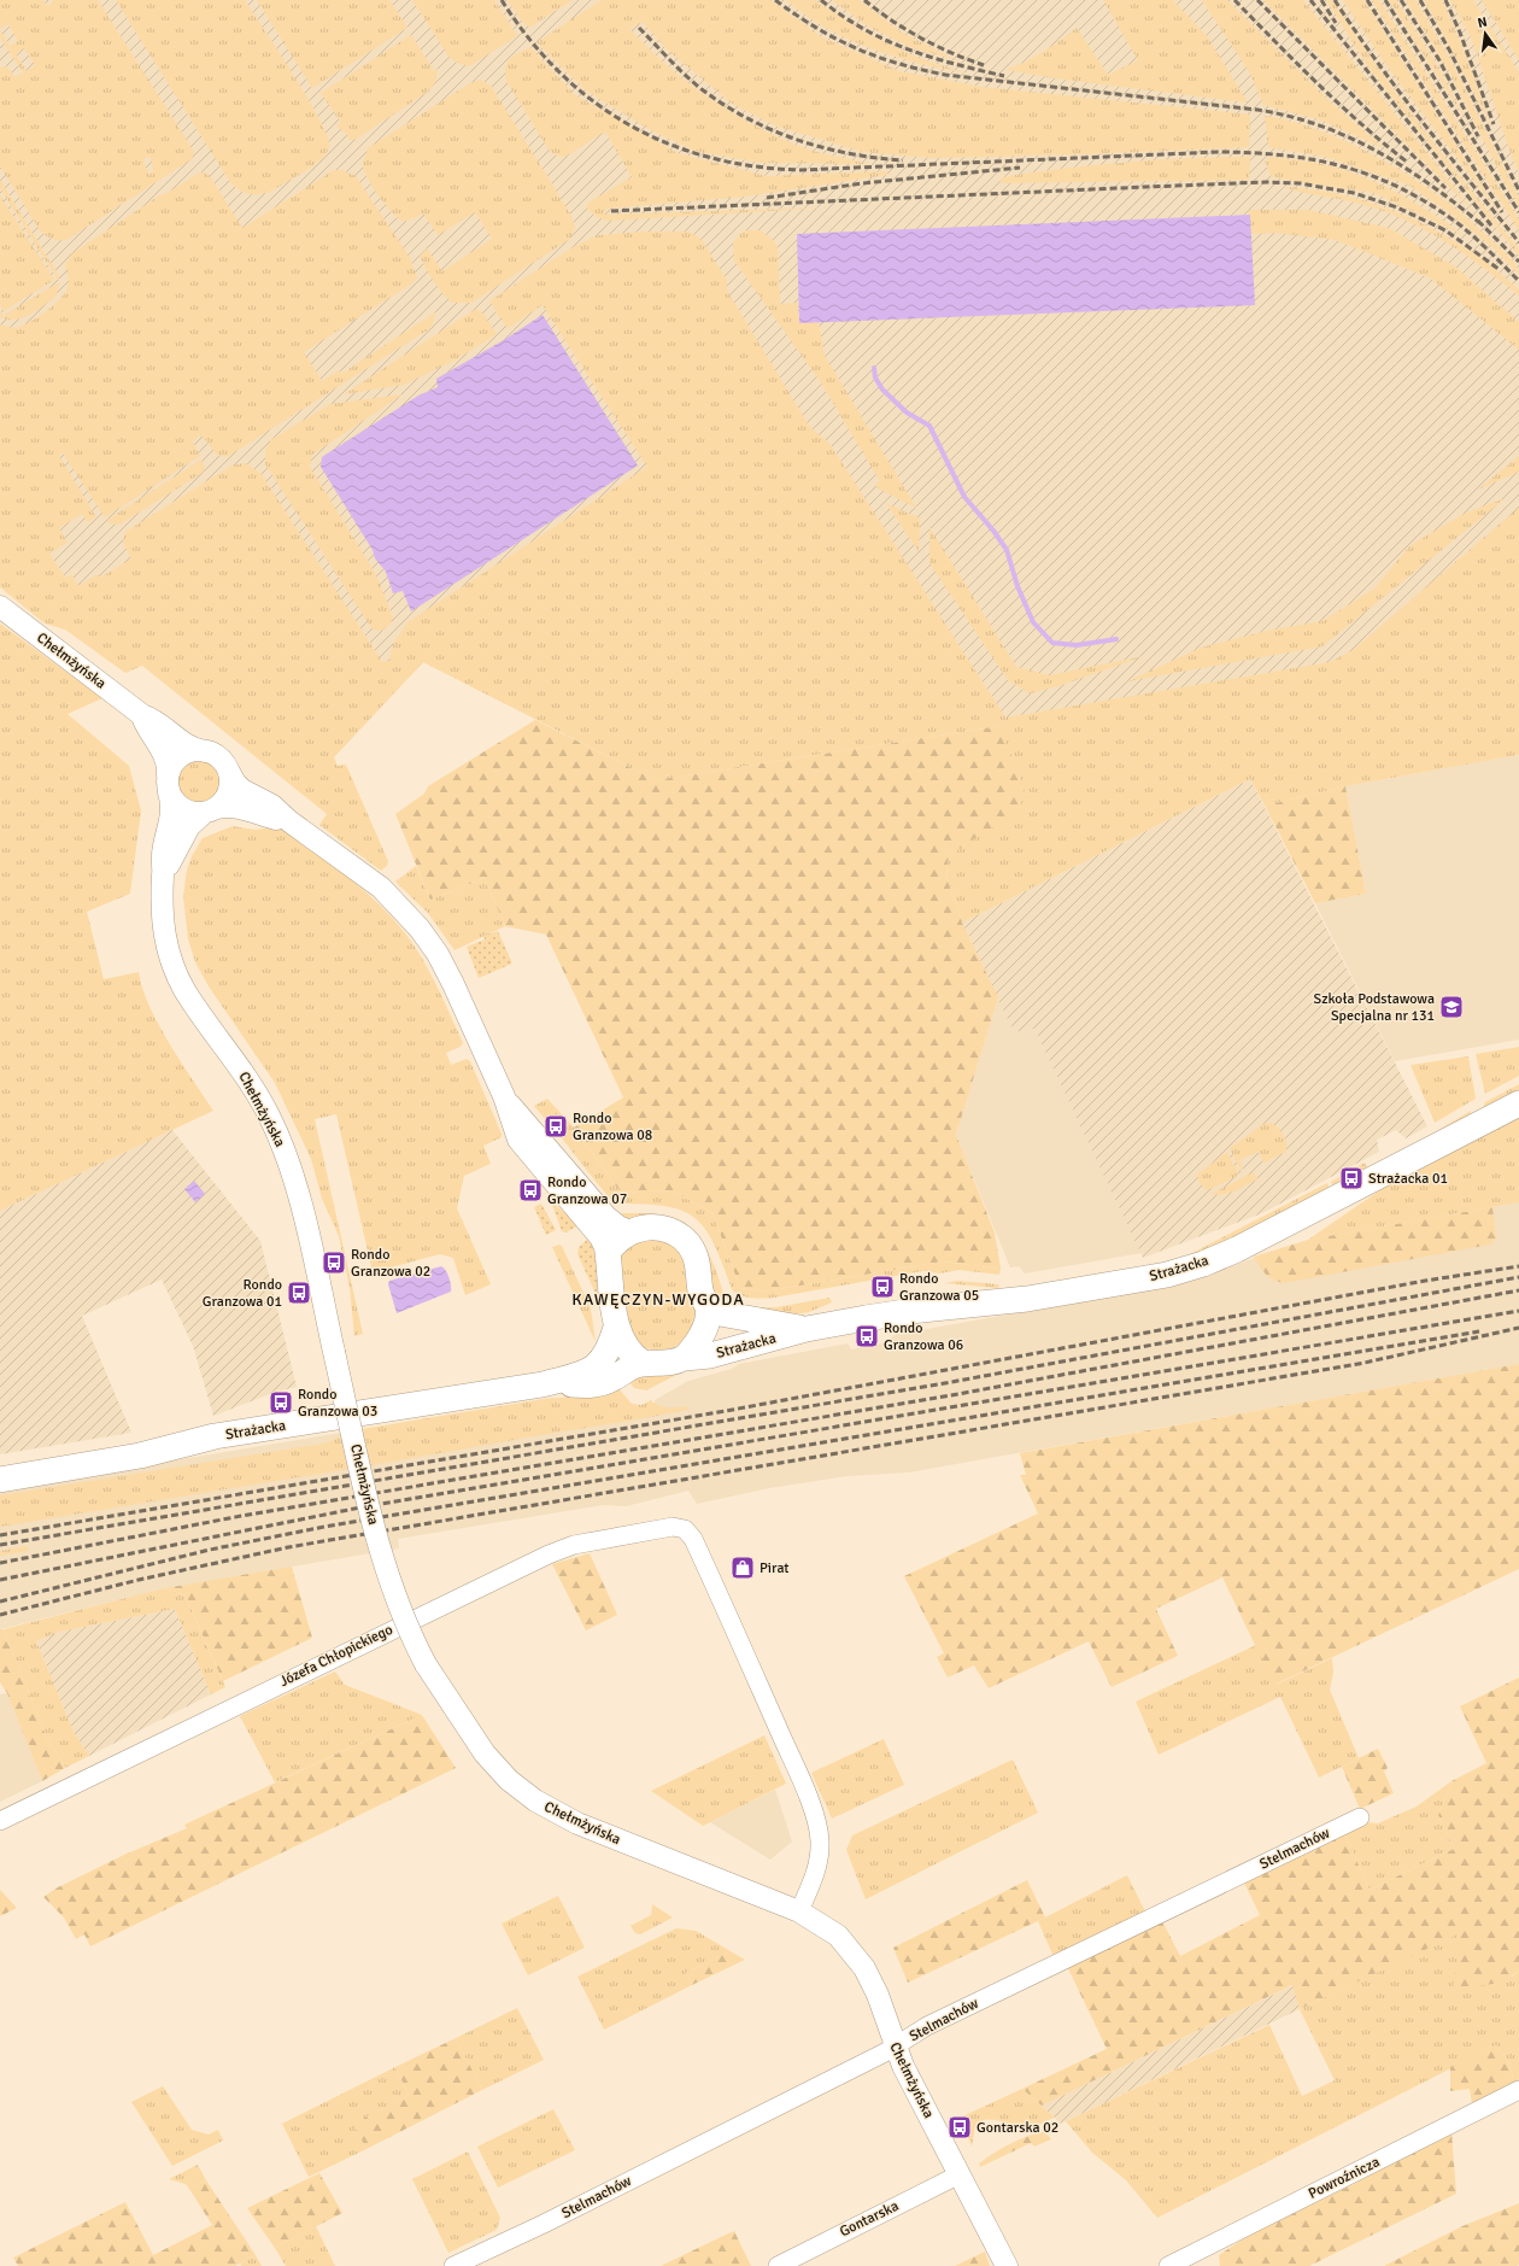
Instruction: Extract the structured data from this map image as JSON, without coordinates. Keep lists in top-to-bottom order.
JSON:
{
  "streets": {
    "main road": ["Strażacka"],
    "street": [
      "Chełmżyńska",
      "Józefa Chłopickiego",
      "Stelmachów",
      "Powroźnicza",
      "Gontarska"
    ]
  },
  "crossings": [
    ["Chełmżyńska", "Józefa Chłopickiego"],
    ["Chełmżyńska", "Stelmachów"],
    ["Chełmżyńska", "Gontarska"]
  ],
  "districts": ["KAWĘCZYN-WYGODA"],
  "places": {
    "school or university": ["Szkoła Podstawowa Specjalna nr 131"],
    "bus stop": [
      "Rondo Granzowa 08",
      "Strażacka 01",
      "Rondo Granzowa 07",
      "Rondo Granzowa 02",
      "Rondo Granzowa 05",
      "Rondo Granzowa 01",
      "Rondo Granzowa 06",
      "Rondo Granzowa 03",
      "Gontarska 02"
    ],
    "shop": ["Pirat"]
  },
  "north": "top"
}
